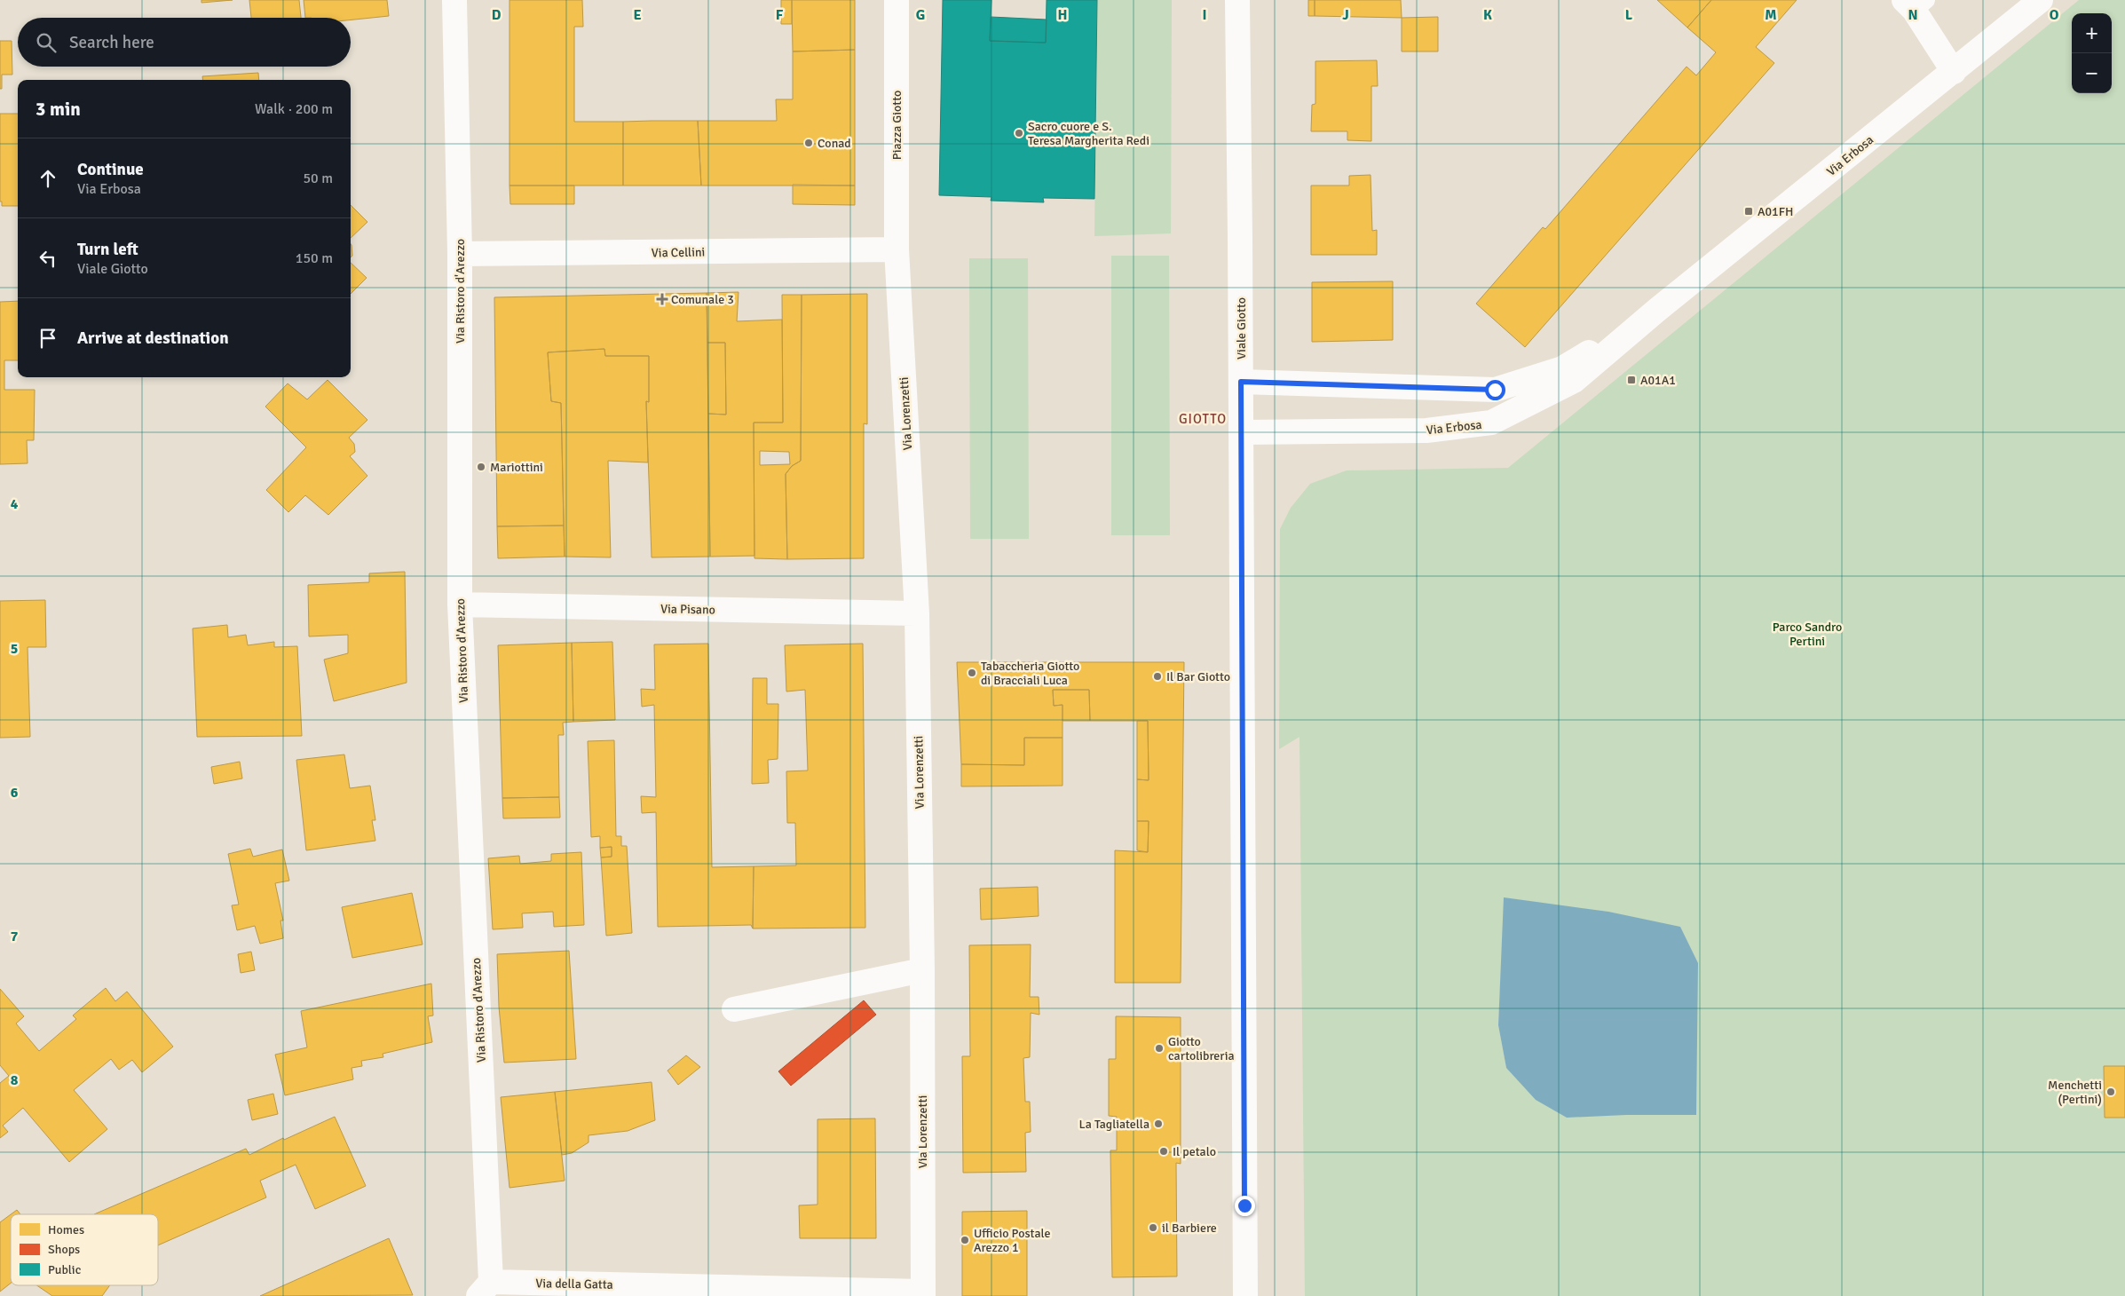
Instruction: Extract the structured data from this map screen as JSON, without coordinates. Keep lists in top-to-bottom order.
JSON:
{
  "streets": {
    "street": [
      "Piazza Giotto",
      "Via Erbosa",
      "Via Cellini",
      "Via Ristoro d'Arezzo",
      "Viale Giotto",
      "Via Lorenzetti",
      "Via Pisano",
      "Via della Gatta"
    ]
  },
  "crossings": [
    ["Piazza Giotto", "Via Cellini"],
    ["Piazza Giotto", "Via Lorenzetti"],
    ["Via Erbosa", "Viale Giotto"],
    ["Via Cellini", "Via Ristoro d'Arezzo"],
    ["Via Cellini", "Via Lorenzetti"],
    ["Via Ristoro d'Arezzo", "Via Pisano"],
    ["Via Ristoro d'Arezzo", "Via della Gatta"],
    ["Via Lorenzetti", "Via Pisano"],
    ["Via Lorenzetti", "Via della Gatta"]
  ],
  "districts": ["GIOTTO"],
  "parks": ["Parco Sandro Pertini"],
  "places": {
    "other": [
      "Sacro cuore e S. Teresa Margherita Redi",
      "Conad",
      "Mariottini",
      "Tabaccheria Giotto di Bracciali Luca",
      "Il Bar Giotto",
      "Giotto cartolibreria",
      "Menchetti (Pertini)",
      "La Tagliatella",
      "Il petalo",
      "il Barbiere",
      "Ufficio Postale Arezzo 1"
    ],
    "transit": ["A01FH", "A01A1"],
    "health": ["Comunale 3"]
  },
  "legend": ["Homes", "Shops", "Public"],
  "page": {
    "map_buttons": ["+", "−"],
    "search": "Search here",
    "heading": ["3 min", "Walk · 200 m"],
    "list": [
      ["Continue", "Via Erbosa", "50 m"],
      ["Turn left", "Viale Giotto", "150 m"],
      "Arrive at destination"
    ]
  },
  "grid": {
    "columns": [
      "D",
      "E",
      "F",
      "G",
      "H",
      "I",
      "J",
      "K",
      "L",
      "M",
      "N",
      "O"
    ],
    "rows": [
      "4",
      "5",
      "6",
      "7",
      "8"
    ]
  }
}
